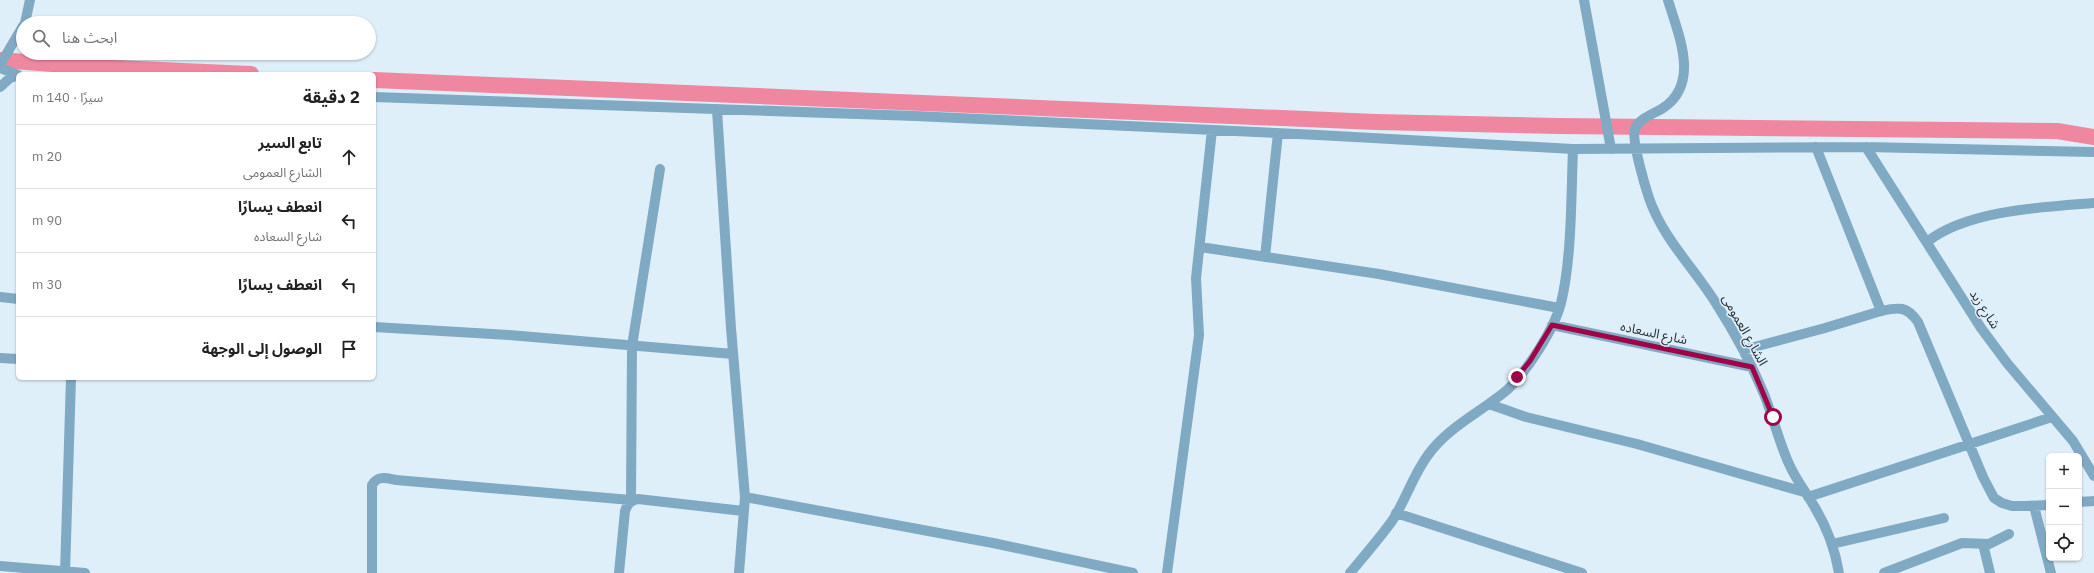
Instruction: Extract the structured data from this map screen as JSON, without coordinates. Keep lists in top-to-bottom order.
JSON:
{
  "streets": {
    "street": ["شارع زيد", "الشارع العمومى", "شارع السعاده"]
  },
  "crossings": [
    ["الشارع العمومى", "شارع السعاده"]
  ],
  "page": {
    "search": "ابحث هنا",
    "heading": ["2 دقيقة", "سيرًا · 140 m"],
    "list": [
      ["تابع السير", "الشارع العمومى", "20 m"],
      ["انعطف يسارًا", "شارع السعاده", "90 m"],
      ["انعطف يسارًا", "30 m"],
      "الوصول إلى الوجهة"
    ],
    "map_buttons": ["+", "−"]
  }
}
